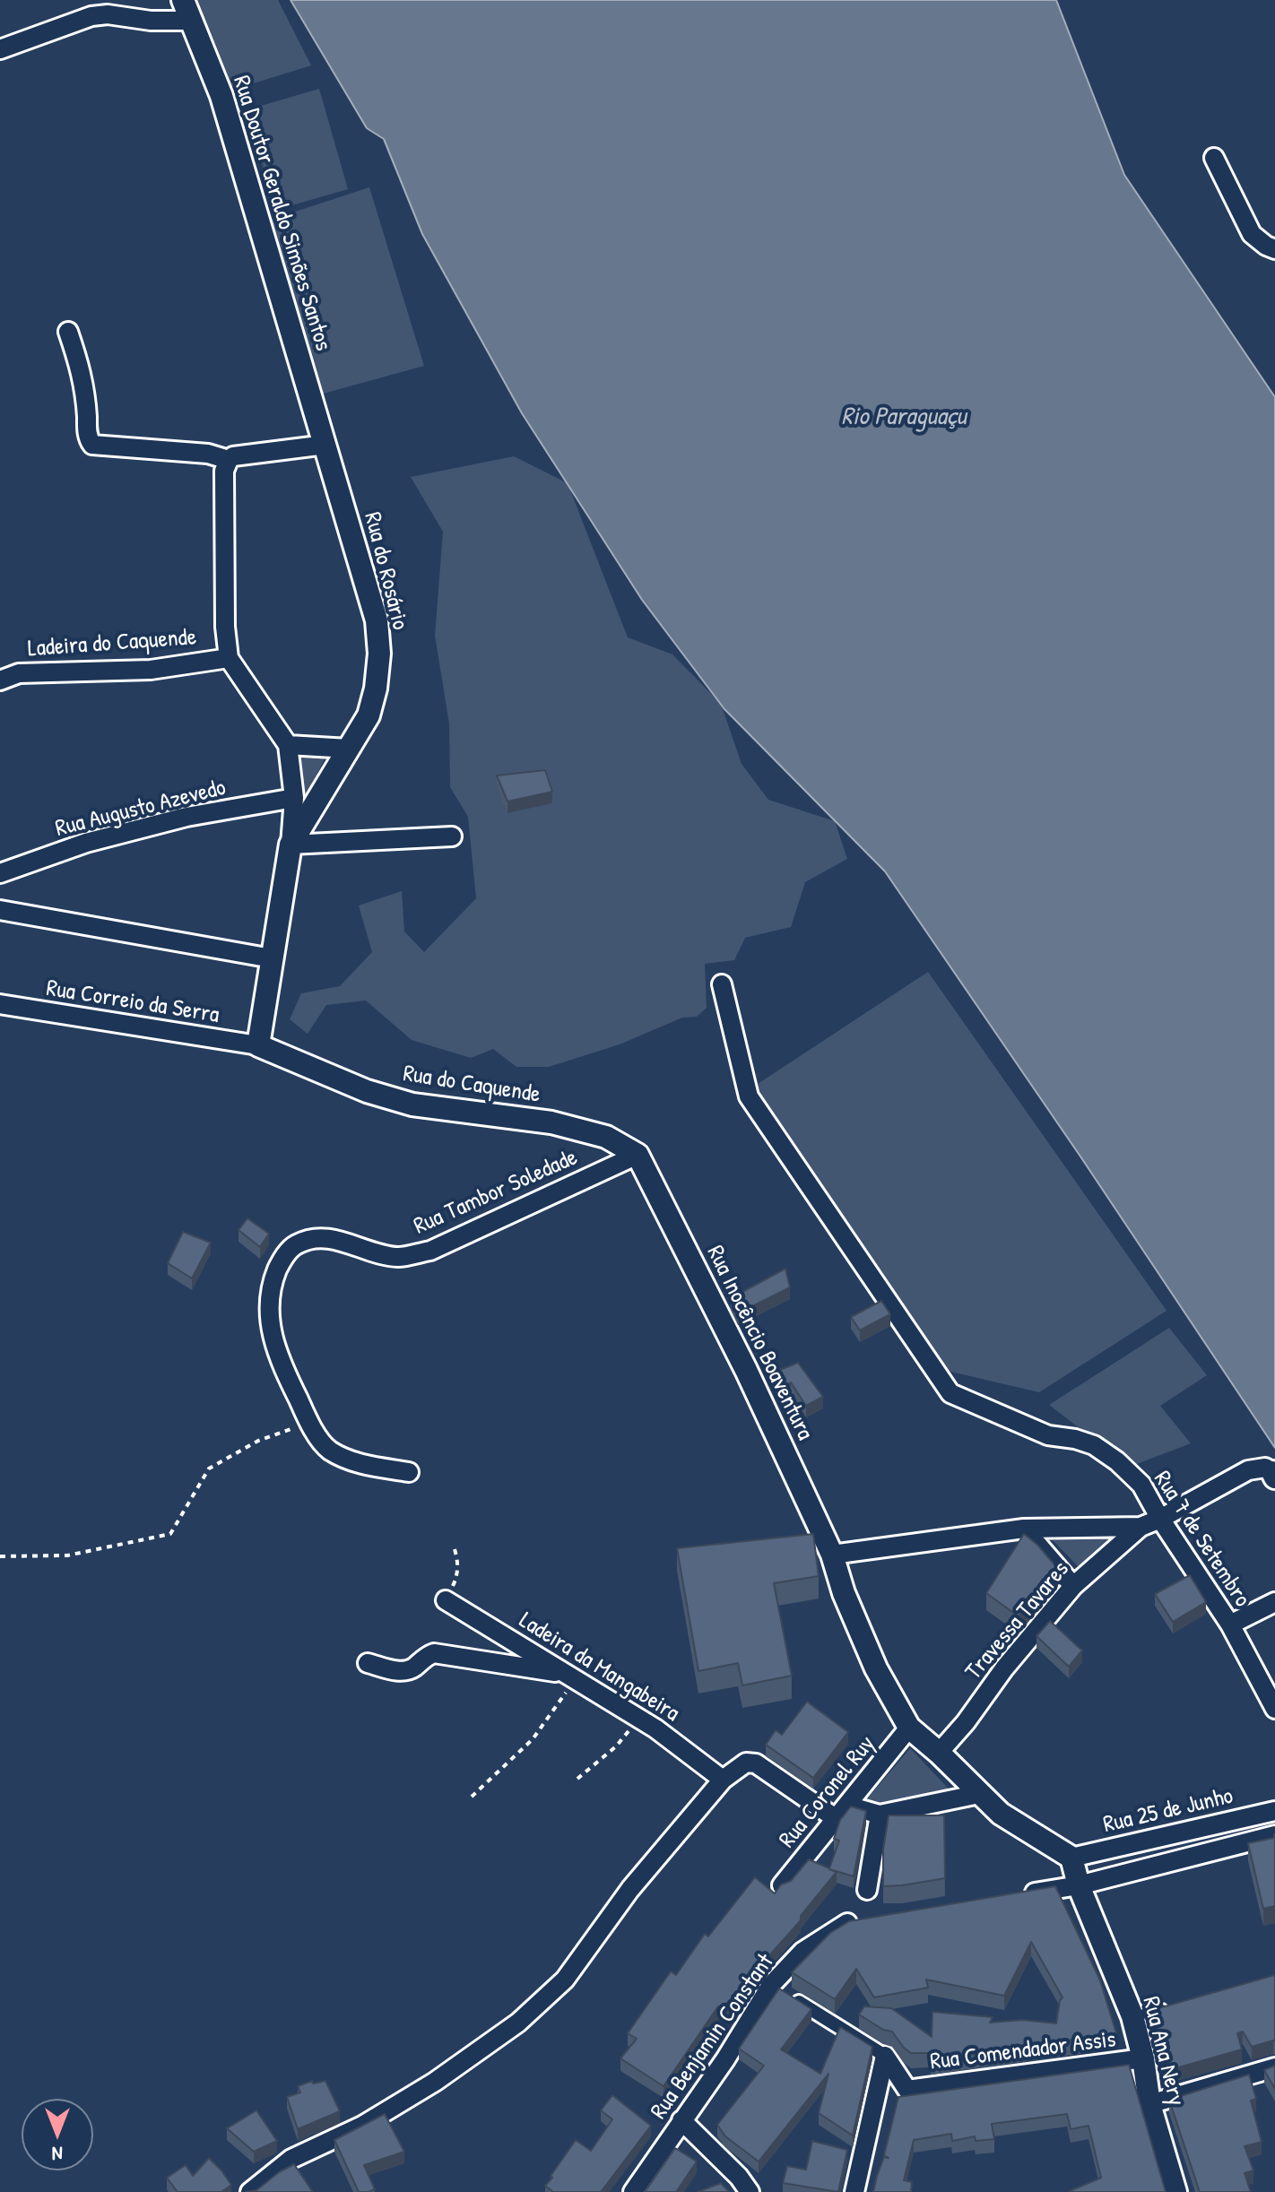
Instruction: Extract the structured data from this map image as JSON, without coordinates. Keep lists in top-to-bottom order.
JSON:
{
  "streets": {
    "street": [
      "Rua Doutor Geraldo Simões Santos",
      "Rua do Rosário",
      "Ladeira do Caquende",
      "Rua Augusto Azevedo",
      "Rua Correio da Serra",
      "Rua do Caquende",
      "Rua Tambor Soledade",
      "Rua Inocêncio Boaventura",
      "Rua 7 de Setembro",
      "Travessa Tavares",
      "Ladeira da Mangabeira",
      "Rua Coronel Ruy",
      "Rua 25 de Junho",
      "Rua Benjamin Constant",
      "Rua Comendador Assis",
      "Rua Ana Nery"
    ]
  },
  "crossings": [
    ["Rua Doutor Geraldo Simões Santos", "Rua do Rosário"],
    ["Rua Correio da Serra", "Rua do Caquende"],
    ["Rua do Caquende", "Rua Tambor Soledade"],
    ["Rua do Caquende", "Rua Inocêncio Boaventura"],
    ["Rua Tambor Soledade", "Rua Inocêncio Boaventura"],
    ["Rua Inocêncio Boaventura", "Rua Coronel Ruy"],
    ["Rua 25 de Junho", "Rua Ana Nery"],
    ["Rua Comendador Assis", "Rua Ana Nery"]
  ],
  "water": ["Rio Paraguaçu"],
  "north": "bottom"
}
